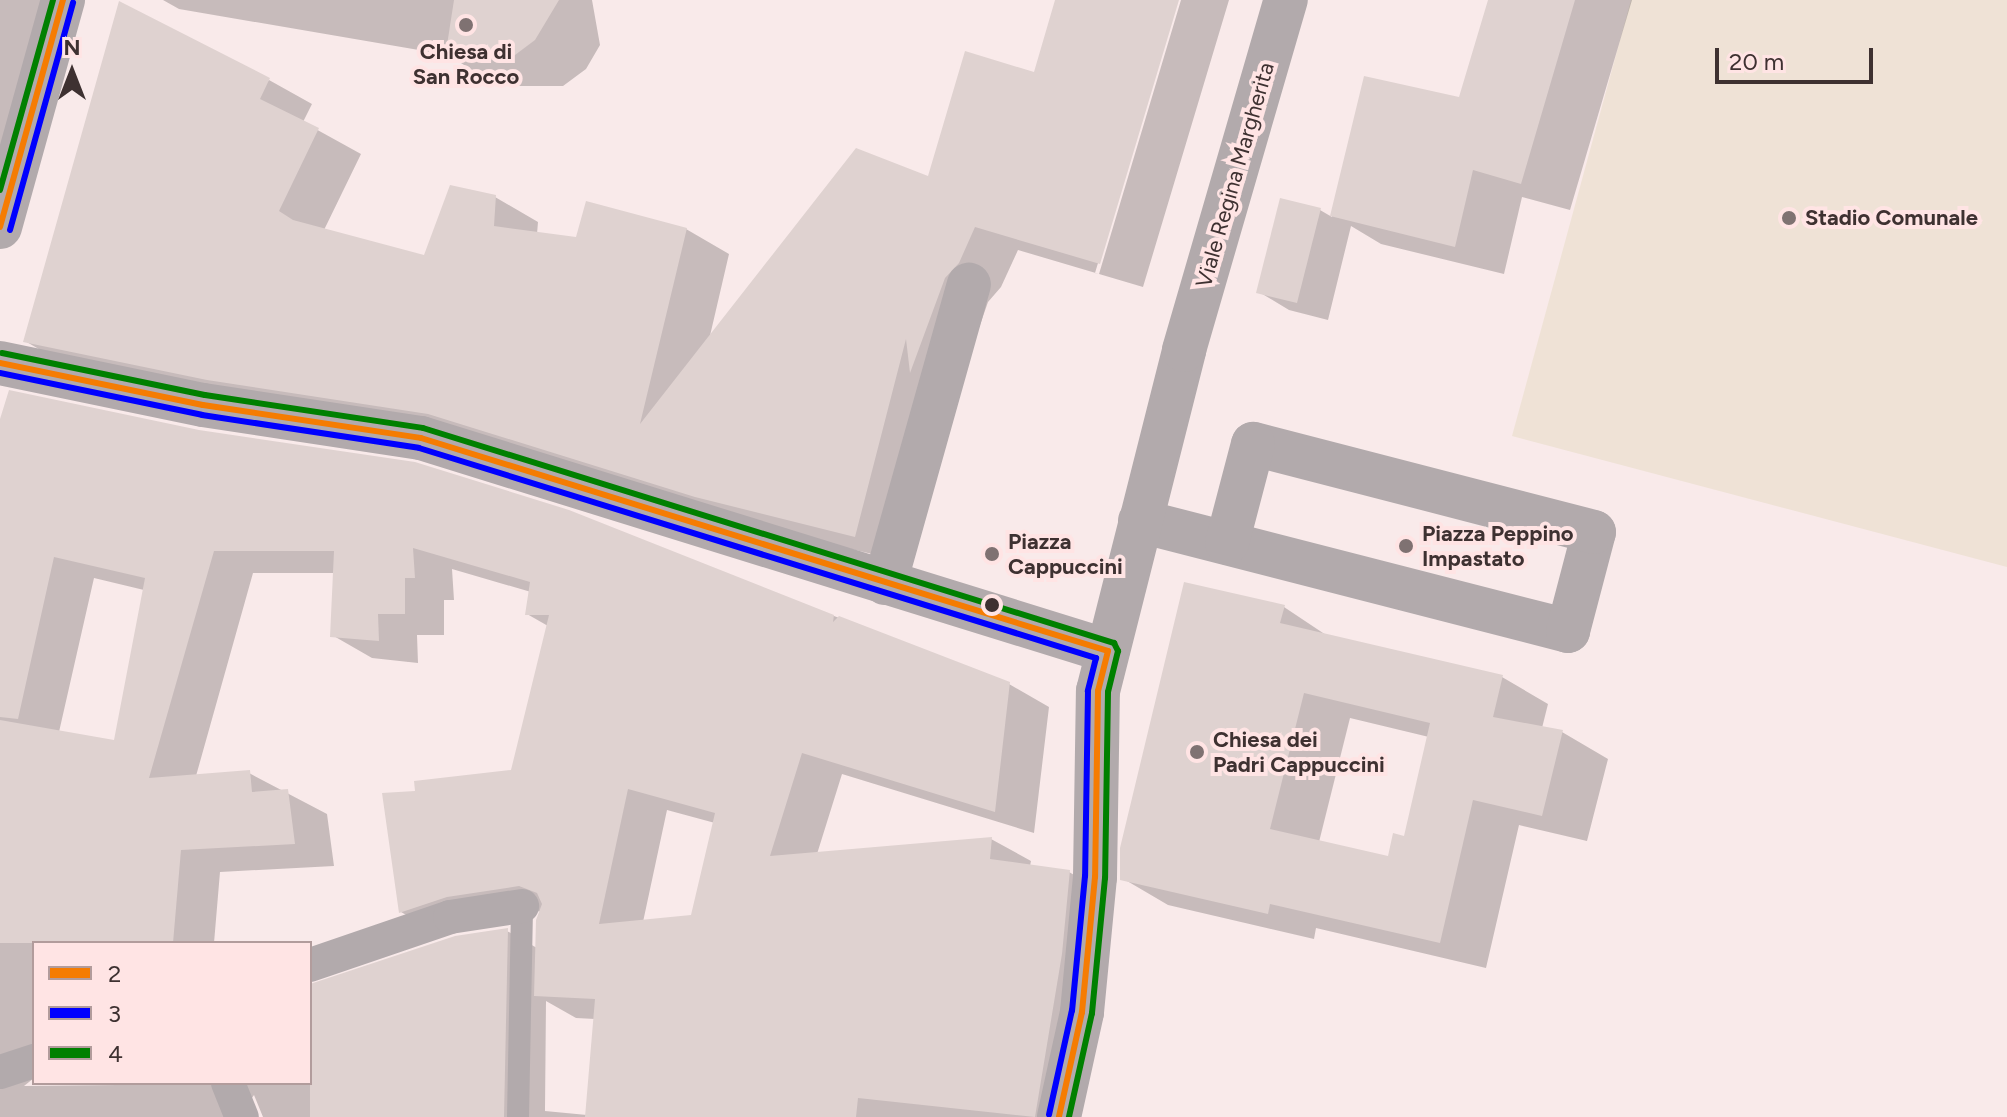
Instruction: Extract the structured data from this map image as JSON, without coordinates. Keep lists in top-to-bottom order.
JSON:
{
  "streets": {
    "street": ["Viale Regina Margherita"]
  },
  "places": [
    "Chiesa di San Rocco",
    "Stadio Comunale",
    "Piazza Peppino Impastato",
    "Piazza Cappuccini",
    "Chiesa dei Padri Cappuccini"
  ],
  "lines": ["transit line 2", "transit line 4", "transit line 3"],
  "legend": ["2", "3", "4"],
  "scale_bar": "20 m",
  "north": "top"
}
